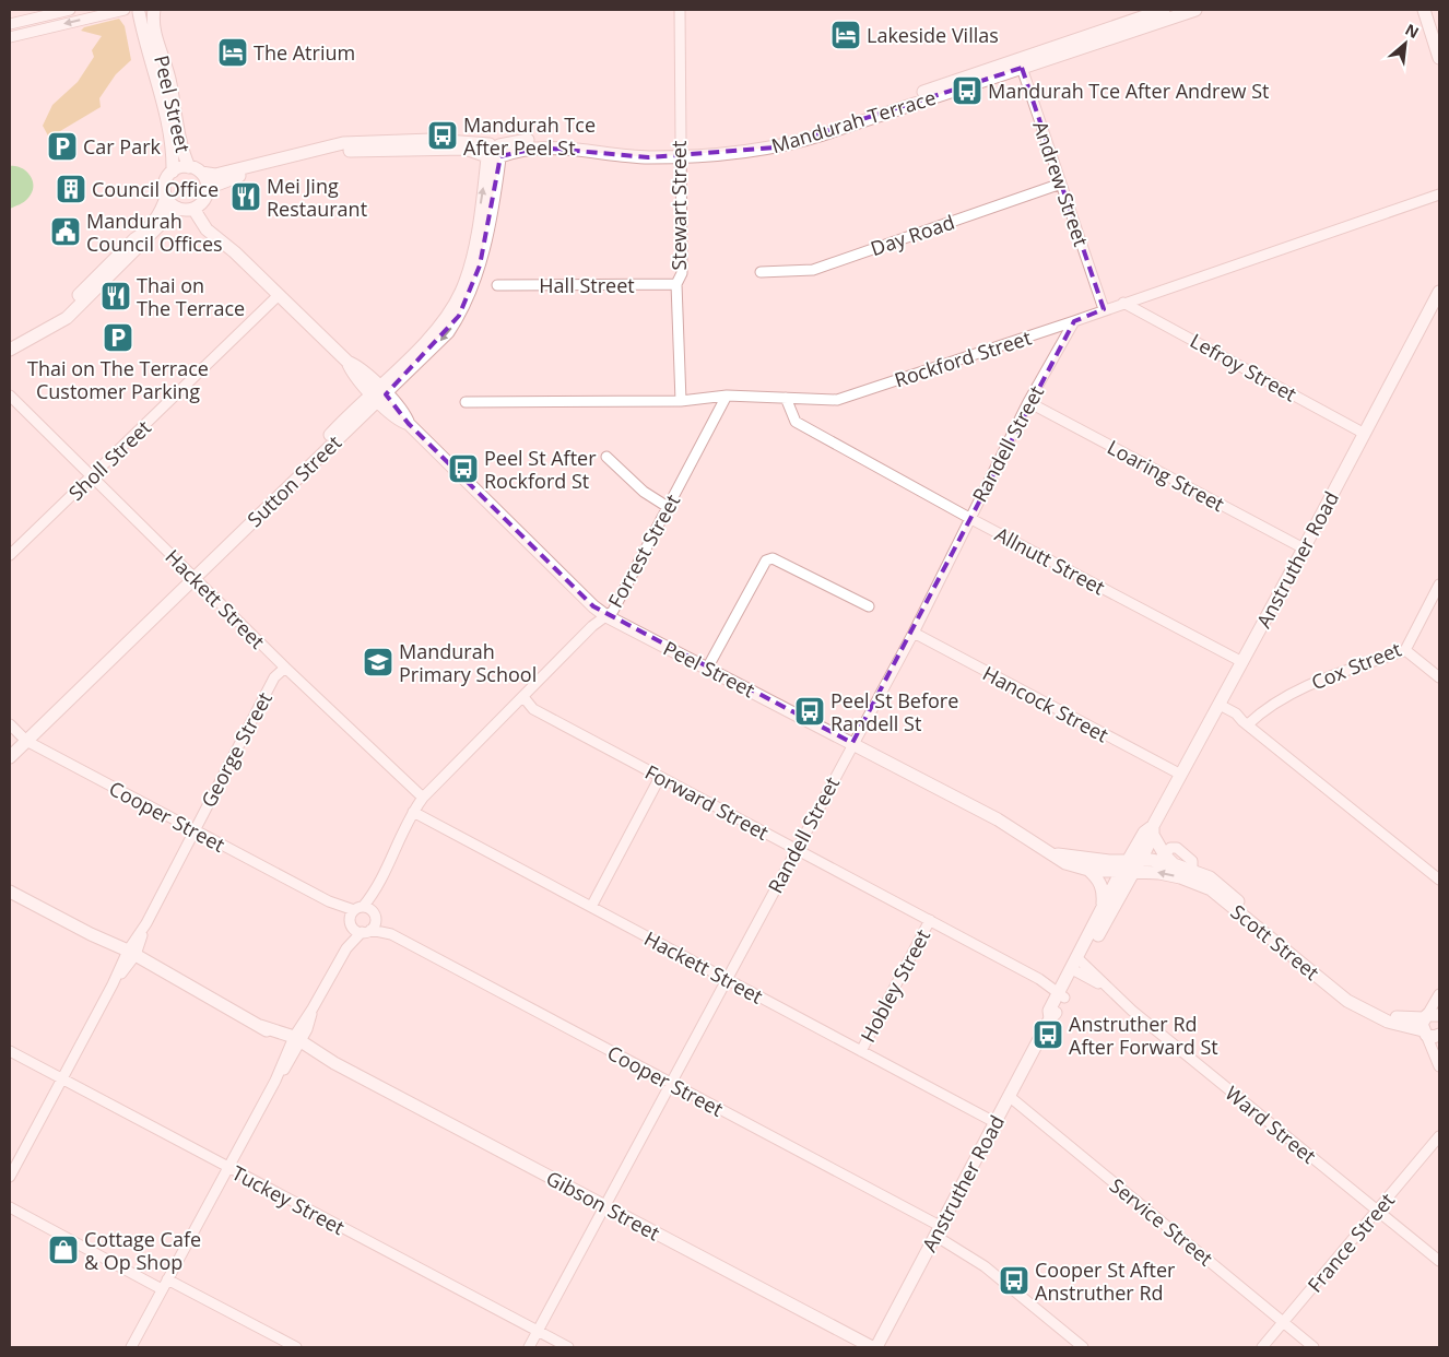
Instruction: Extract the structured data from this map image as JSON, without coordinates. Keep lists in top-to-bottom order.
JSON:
{
  "streets": {
    "main road": [
      "Peel Street",
      "Mandurah Terrace",
      "Sutton Street",
      "Anstruther Road",
      "Scott Street",
      "Gibson Street"
    ],
    "street": [
      "Andrew Street",
      "Stewart Street",
      "Day Road",
      "Hall Street",
      "Rockford Street",
      "Lefroy Street",
      "Randell Street",
      "Sholl Street",
      "Loaring Street",
      "Forrest Street",
      "Allnutt Street",
      "Hackett Street",
      "Cox Street",
      "Hancock Street",
      "George Street",
      "Forward Street",
      "Cooper Street",
      "Hobley Street",
      "Ward Street",
      "Tuckey Street",
      "Service Street",
      "France Street"
    ]
  },
  "crossings": [
    ["Peel Street", "Mandurah Terrace"],
    ["Peel Street", "Randell Street"],
    ["Peel Street", "Sholl Street"],
    ["Peel Street", "Sutton Street"],
    ["Peel Street", "Forrest Street"],
    ["Peel Street", "Anstruther Road"],
    ["Peel Street", "Scott Street"],
    ["Mandurah Terrace", "Andrew Street"],
    ["Mandurah Terrace", "Stewart Street"],
    ["Mandurah Terrace", "Sutton Street"],
    ["Andrew Street", "Day Road"],
    ["Andrew Street", "Rockford Street"],
    ["Stewart Street", "Hall Street"],
    ["Stewart Street", "Rockford Street"],
    ["Rockford Street", "Lefroy Street"],
    ["Rockford Street", "Randell Street"],
    ["Rockford Street", "Forrest Street"],
    ["Rockford Street", "Allnutt Street"],
    ["Lefroy Street", "Anstruther Road"],
    ["Randell Street", "Loaring Street"],
    ["Randell Street", "Allnutt Street"],
    ["Randell Street", "Hackett Street"],
    ["Randell Street", "Hancock Street"],
    ["Randell Street", "Forward Street"],
    ["Randell Street", "Cooper Street"],
    ["Randell Street", "Tuckey Street"],
    ["Randell Street", "Gibson Street"],
    ["Sholl Street", "Hackett Street"],
    ["Loaring Street", "Anstruther Road"],
    ["Sutton Street", "Hackett Street"],
    ["Sutton Street", "Cooper Street"],
    ["Forrest Street", "Hackett Street"],
    ["Forrest Street", "Forward Street"],
    ["Forrest Street", "Cooper Street"],
    ["Forrest Street", "Tuckey Street"],
    ["Forrest Street", "Gibson Street"],
    ["Anstruther Road", "Allnutt Street"],
    ["Anstruther Road", "Hackett Street"],
    ["Anstruther Road", "Hancock Street"],
    ["Anstruther Road", "Forward Street"],
    ["Anstruther Road", "Cooper Street"],
    ["Anstruther Road", "Scott Street"],
    ["Anstruther Road", "Ward Street"],
    ["Anstruther Road", "Gibson Street"],
    ["Anstruther Road", "Service Street"],
    ["Hackett Street", "George Street"],
    ["Hackett Street", "Hobley Street"],
    ["George Street", "Cooper Street"],
    ["George Street", "Tuckey Street"],
    ["George Street", "Gibson Street"],
    ["Forward Street", "Hobley Street"],
    ["Ward Street", "France Street"],
    ["Service Street", "France Street"]
  ],
  "places": {
    "hotel": ["Lakeside Villas", "The Atrium"],
    "bus stop": [
      "Mandurah Tce After Andrew St",
      "Mandurah Tce After Peel St",
      "Peel St After Rockford St",
      "Peel St Before Randell St",
      "Anstruther Rd After Forward St",
      "Cooper St After Anstruther Rd"
    ],
    "parking": ["Car Park", "Thai on The Terrace Customer Parking"],
    "building": ["Council Office"],
    "restaurant": ["Mei Jing Restaurant", "Thai on The Terrace"],
    "public building": ["Mandurah Council Offices"],
    "school or university": ["Mandurah Primary School"],
    "shop": ["Cottage Cafe & Op Shop"]
  },
  "north": "top right"
}
